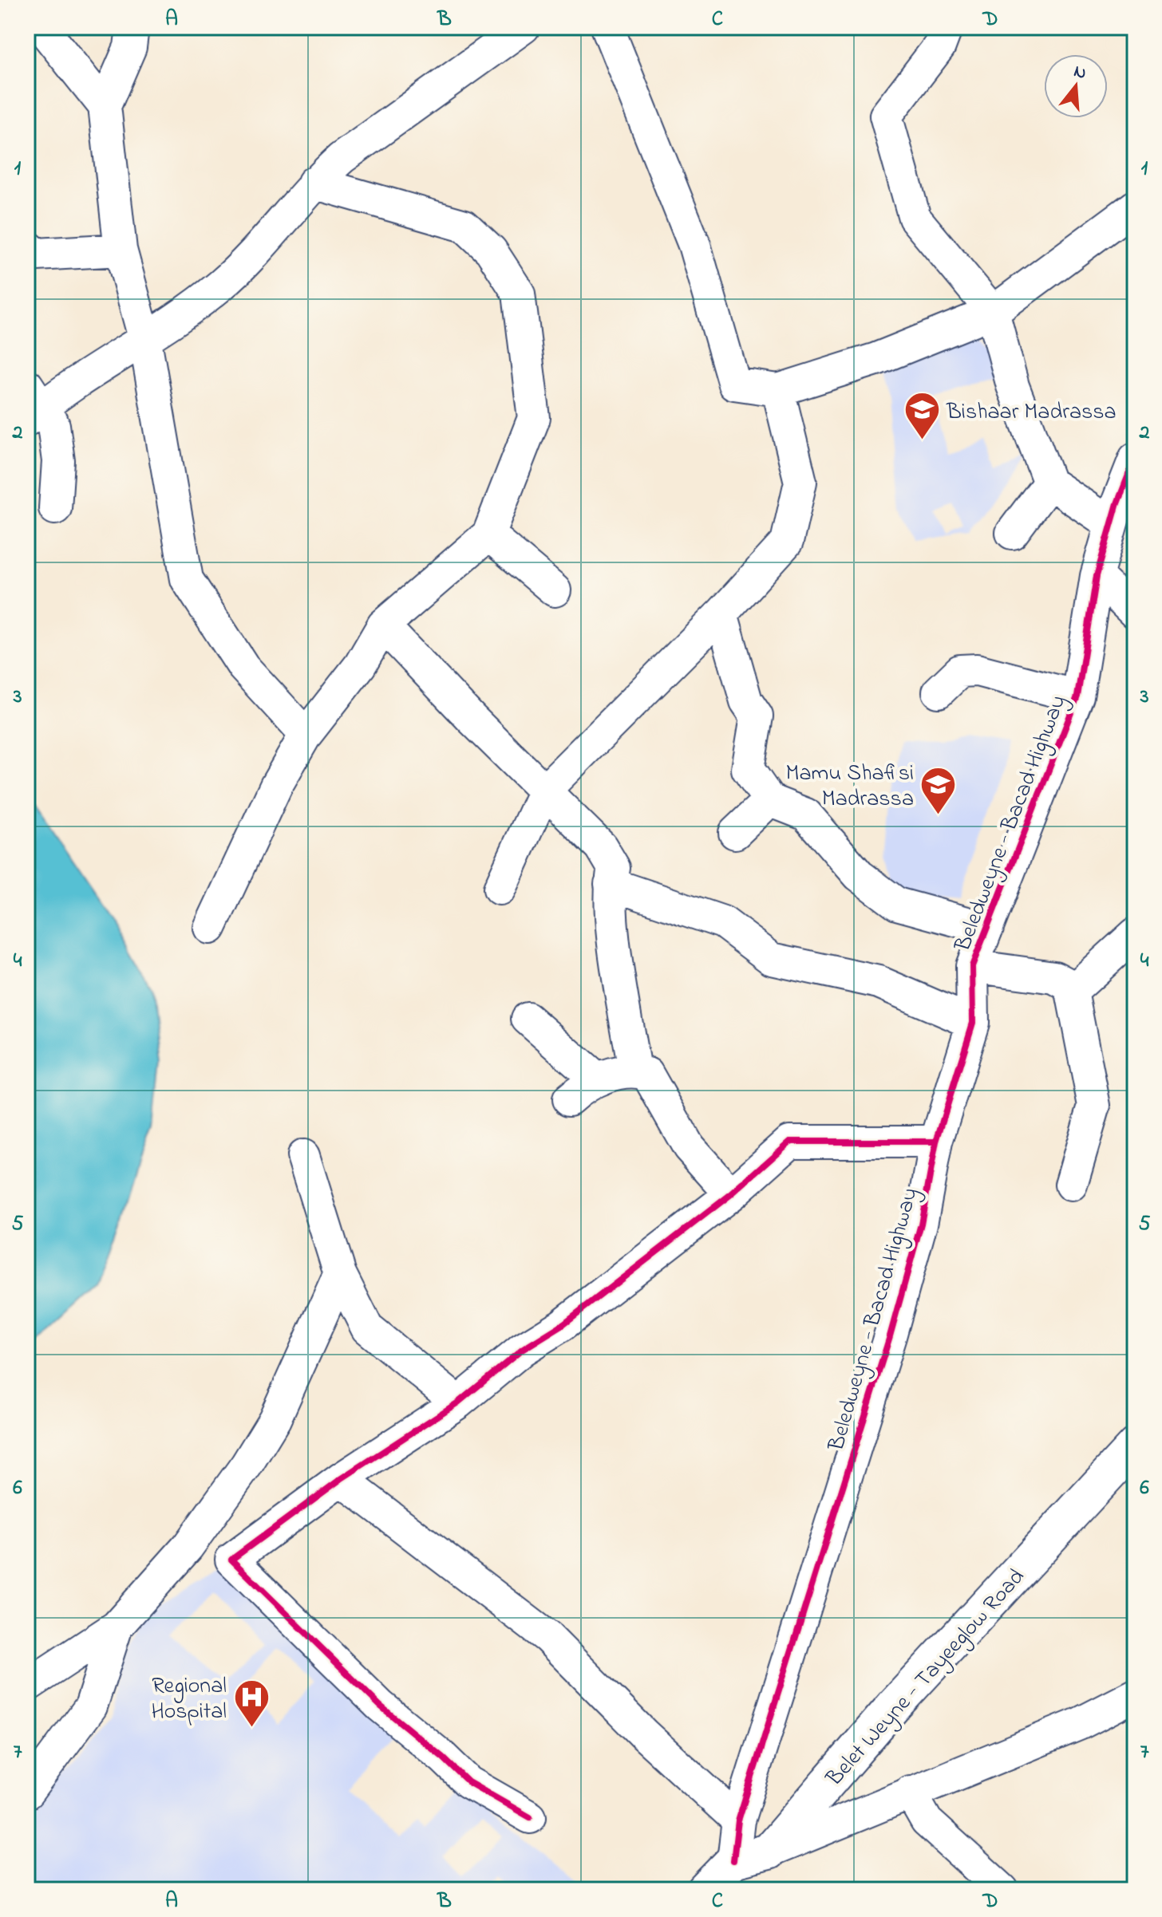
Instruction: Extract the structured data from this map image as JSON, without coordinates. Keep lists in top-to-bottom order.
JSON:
{
  "streets": {
    "main road": ["Belet Weyne - Tayeeglow Road"],
    "street": ["Beledweyne - Bacad Highway"]
  },
  "places": {
    "school or university": ["Bishaar Madrassa", "Mamu Shafisi Madrassa"],
    "hospital": ["Regional Hospital"]
  },
  "north": "top",
  "grid": {
    "columns": [
      "A",
      "B",
      "C",
      "D"
    ],
    "rows": [
      "1",
      "2",
      "3",
      "4",
      "5",
      "6",
      "7"
    ]
  }
}
